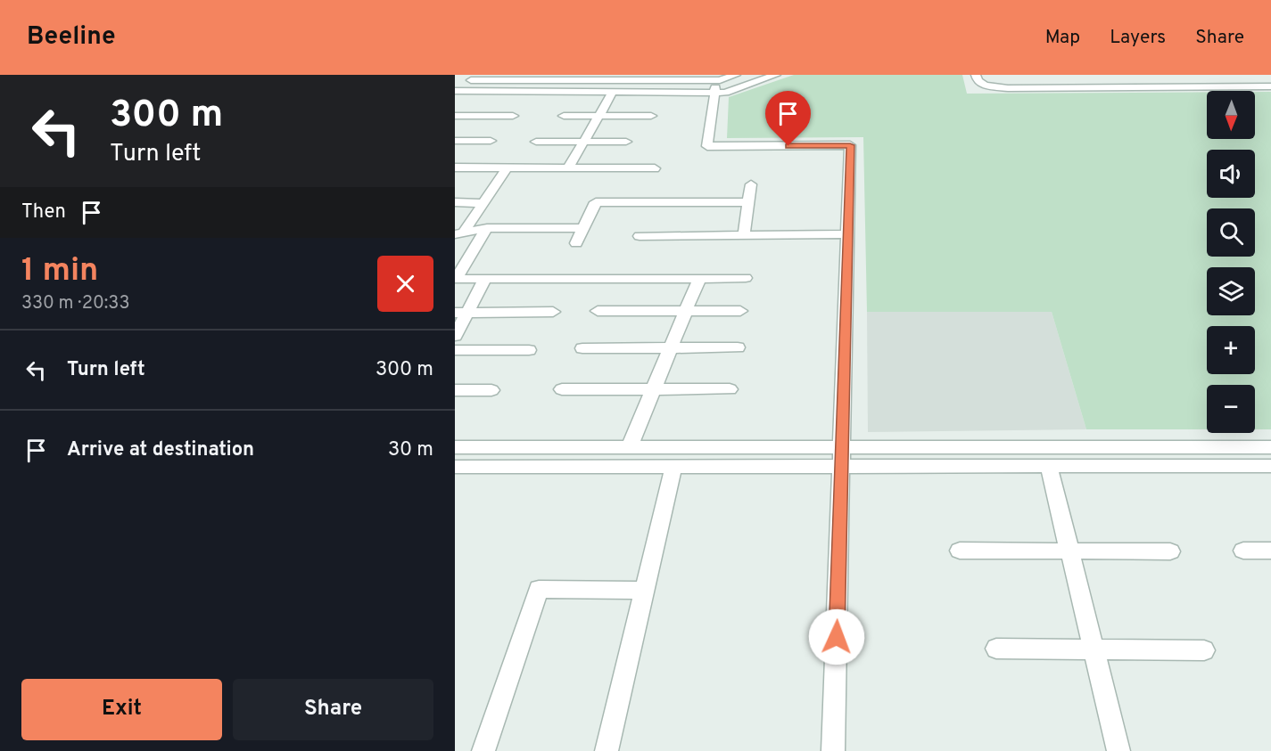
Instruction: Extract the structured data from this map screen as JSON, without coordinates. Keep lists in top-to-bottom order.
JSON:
{
  "north": "bottom",
  "page": {
    "header": "Beeline",
    "nav": ["Map", "Layers", "Share"],
    "turn": ["300 m", "Turn left"],
    "map_buttons": ["+", "−"],
    "then": "Then",
    "heading": ["1 min", "330 m · 20:33"],
    "list": [
      {
        "name": "Turn left",
        "value": "300 m"
      },
      {
        "name": "Arrive at destination",
        "value": "30 m"
      }
    ],
    "buttons": ["Exit", "Share"]
  }
}
